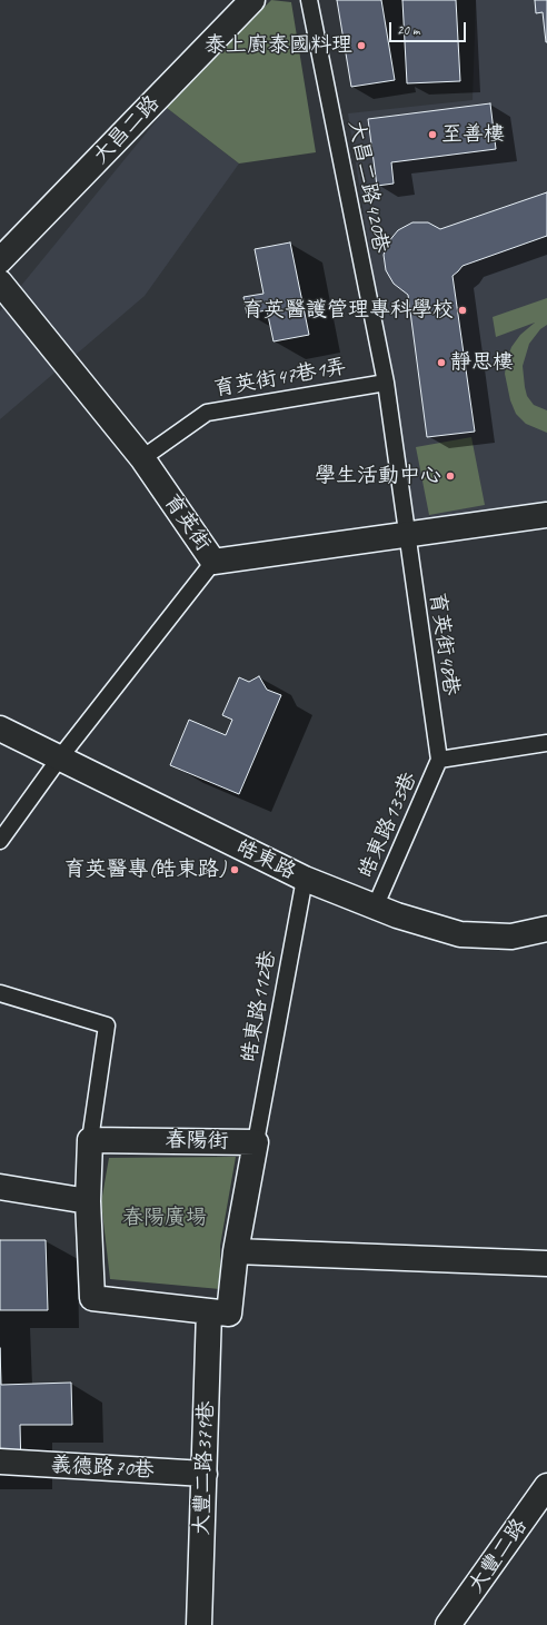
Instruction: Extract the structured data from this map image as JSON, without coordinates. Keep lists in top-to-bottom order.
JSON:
{
  "streets": {
    "street": [
      "大昌二路",
      "育英街",
      "皓東路",
      "春陽街",
      "義德路70巷",
      "大豐二路379巷",
      "大豐二路"
    ],
    "lane": [
      "大昌二路420巷",
      "育英街47巷1弄",
      "育英街48巷",
      "皓東路133巷",
      "皓東路112巷"
    ]
  },
  "crossings": [
    ["大昌二路420巷", "育英街47巷1弄"],
    ["大昌二路420巷", "育英街"],
    ["大昌二路420巷", "育英街48巷"],
    ["育英街47巷1弄", "育英街"],
    ["育英街", "育英街48巷"],
    ["育英街48巷", "皓東路133巷"],
    ["皓東路133巷", "皓東路"],
    ["皓東路", "皓東路112巷"],
    ["皓東路112巷", "春陽街"],
    ["春陽街", "大豐二路379巷"],
    ["義德路70巷", "大豐二路379巷"]
  ],
  "parks": ["春陽廣場"],
  "places": [
    "泰上廚泰國料理",
    "至善樓",
    "育英醫護管理專科學校",
    "靜思樓",
    "學生活動中心",
    "育英醫專(皓東路)"
  ],
  "scale_bar": "20 m"
}
